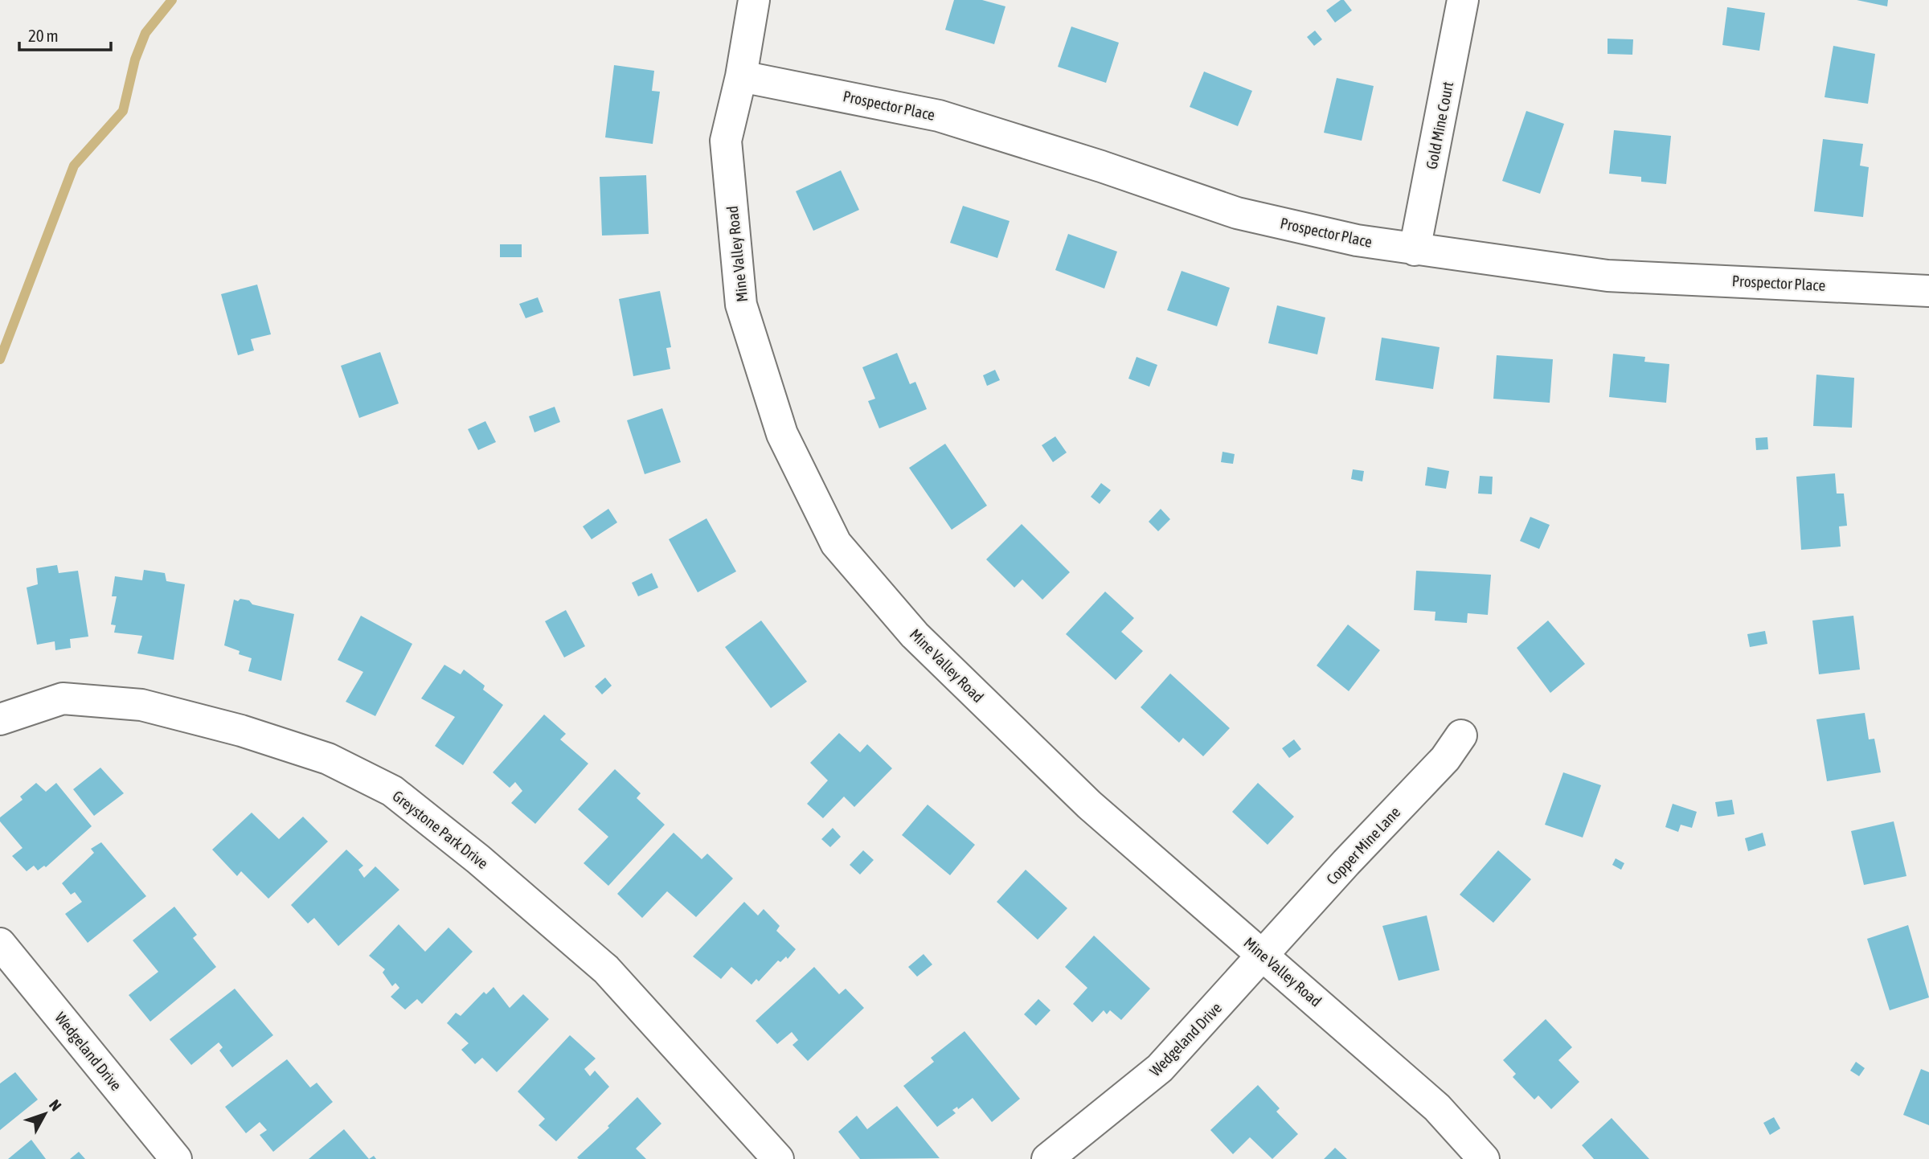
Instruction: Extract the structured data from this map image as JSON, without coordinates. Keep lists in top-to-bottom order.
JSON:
{
  "streets": {
    "street": [
      "Prospector Place",
      "Gold Mine Court",
      "Mine Valley Road",
      "Greystone Park Drive",
      "Copper Mine Lane",
      "Wedgeland Drive"
    ]
  },
  "crossings": [
    ["Prospector Place", "Gold Mine Court"],
    ["Prospector Place", "Mine Valley Road"],
    ["Mine Valley Road", "Copper Mine Lane"],
    ["Mine Valley Road", "Wedgeland Drive"],
    ["Copper Mine Lane", "Wedgeland Drive"]
  ],
  "scale_bar": "20 m",
  "north": "top right"
}
